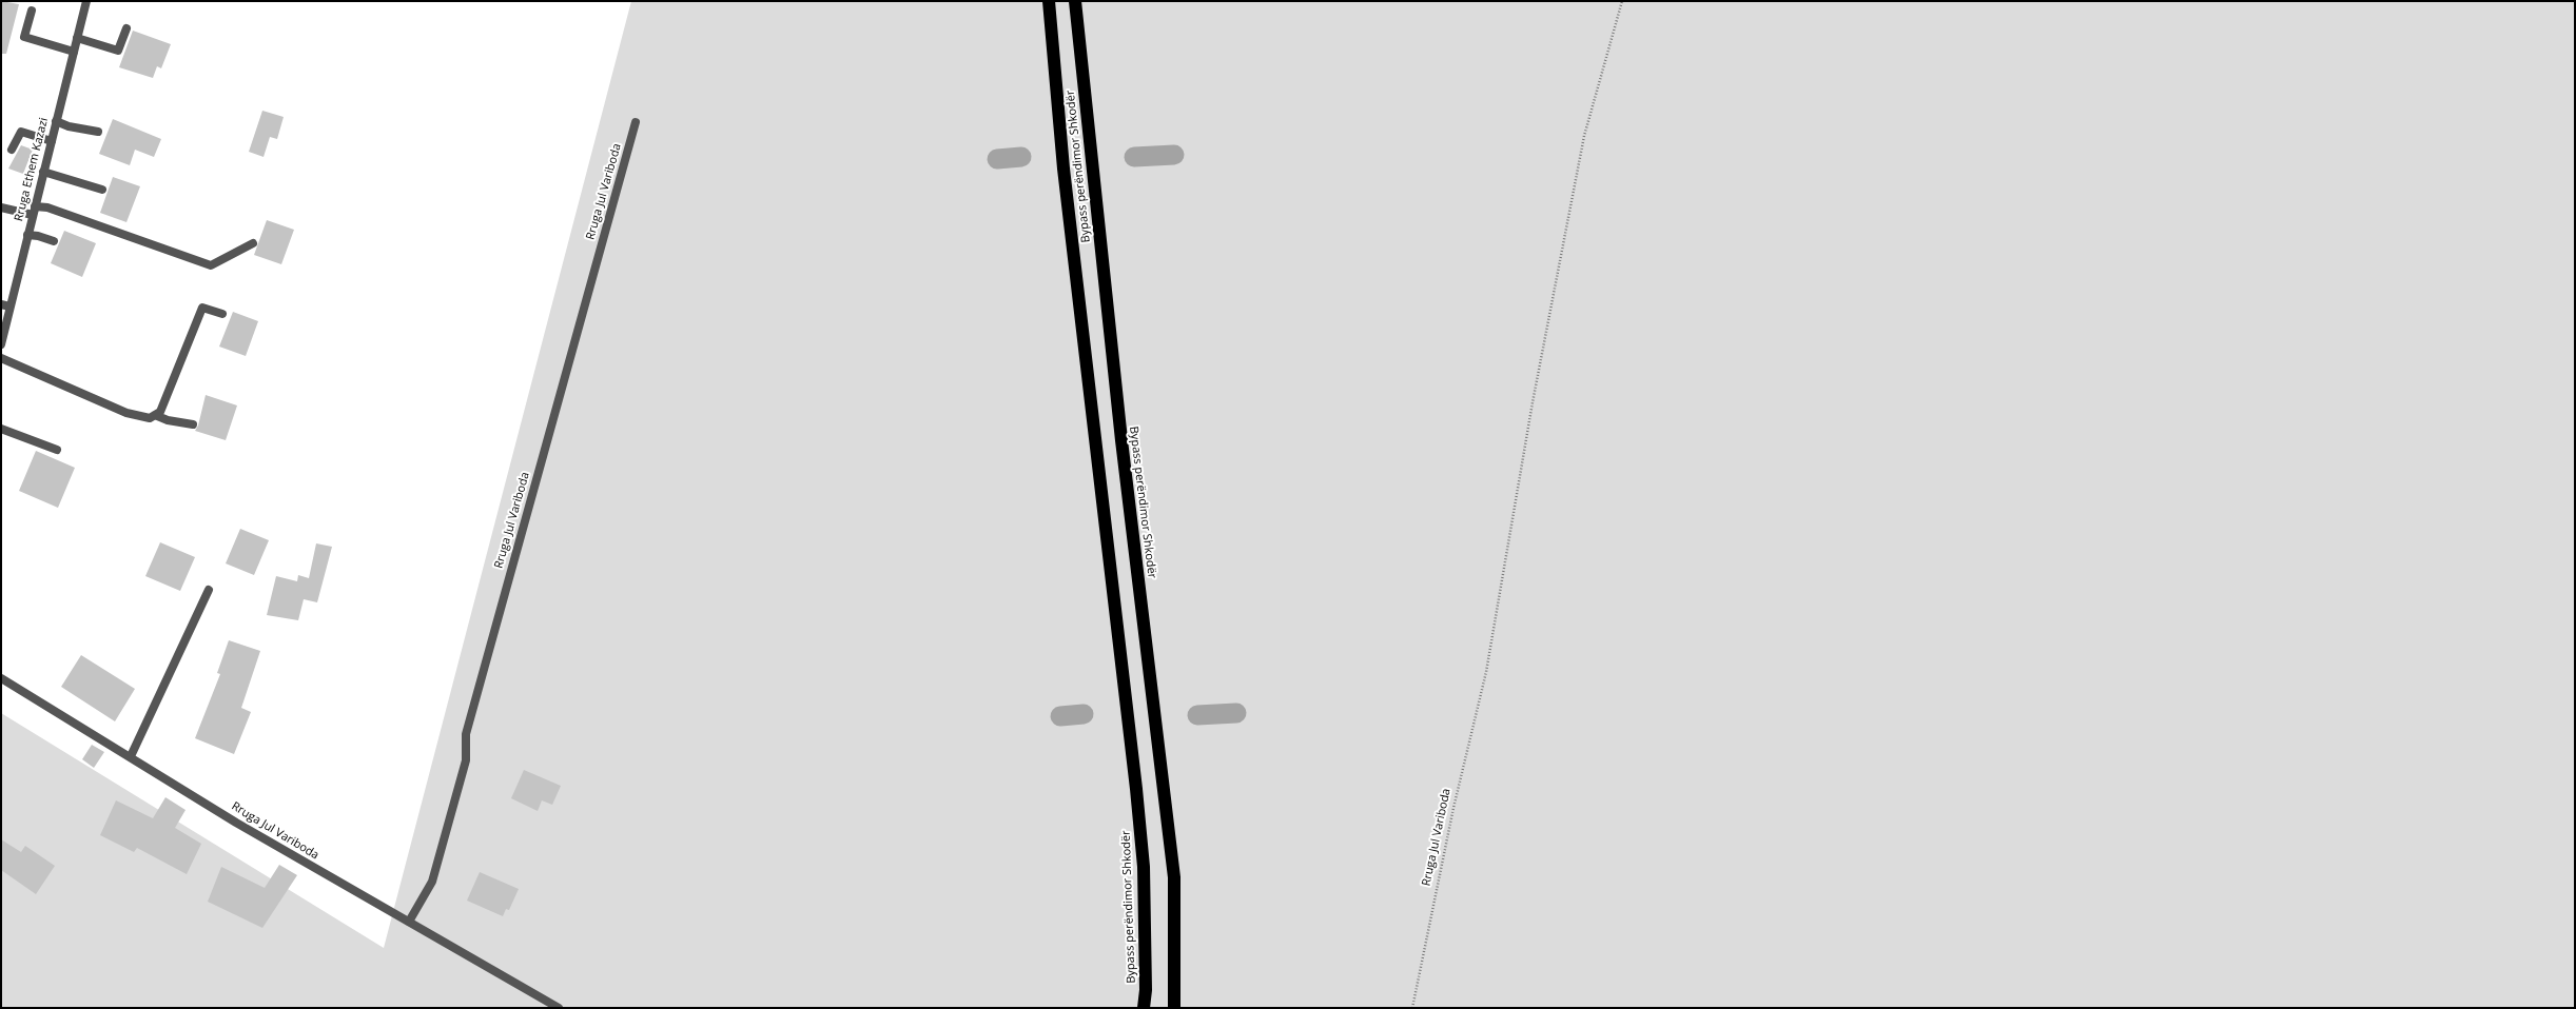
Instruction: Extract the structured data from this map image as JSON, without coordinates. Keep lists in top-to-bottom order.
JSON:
{
  "streets": {
    "highway": ["Bypass perëndimor Shkodër"],
    "street": ["Rruga Ethem Kazazi", "Rruga Jul Variboda"]
  }
}
